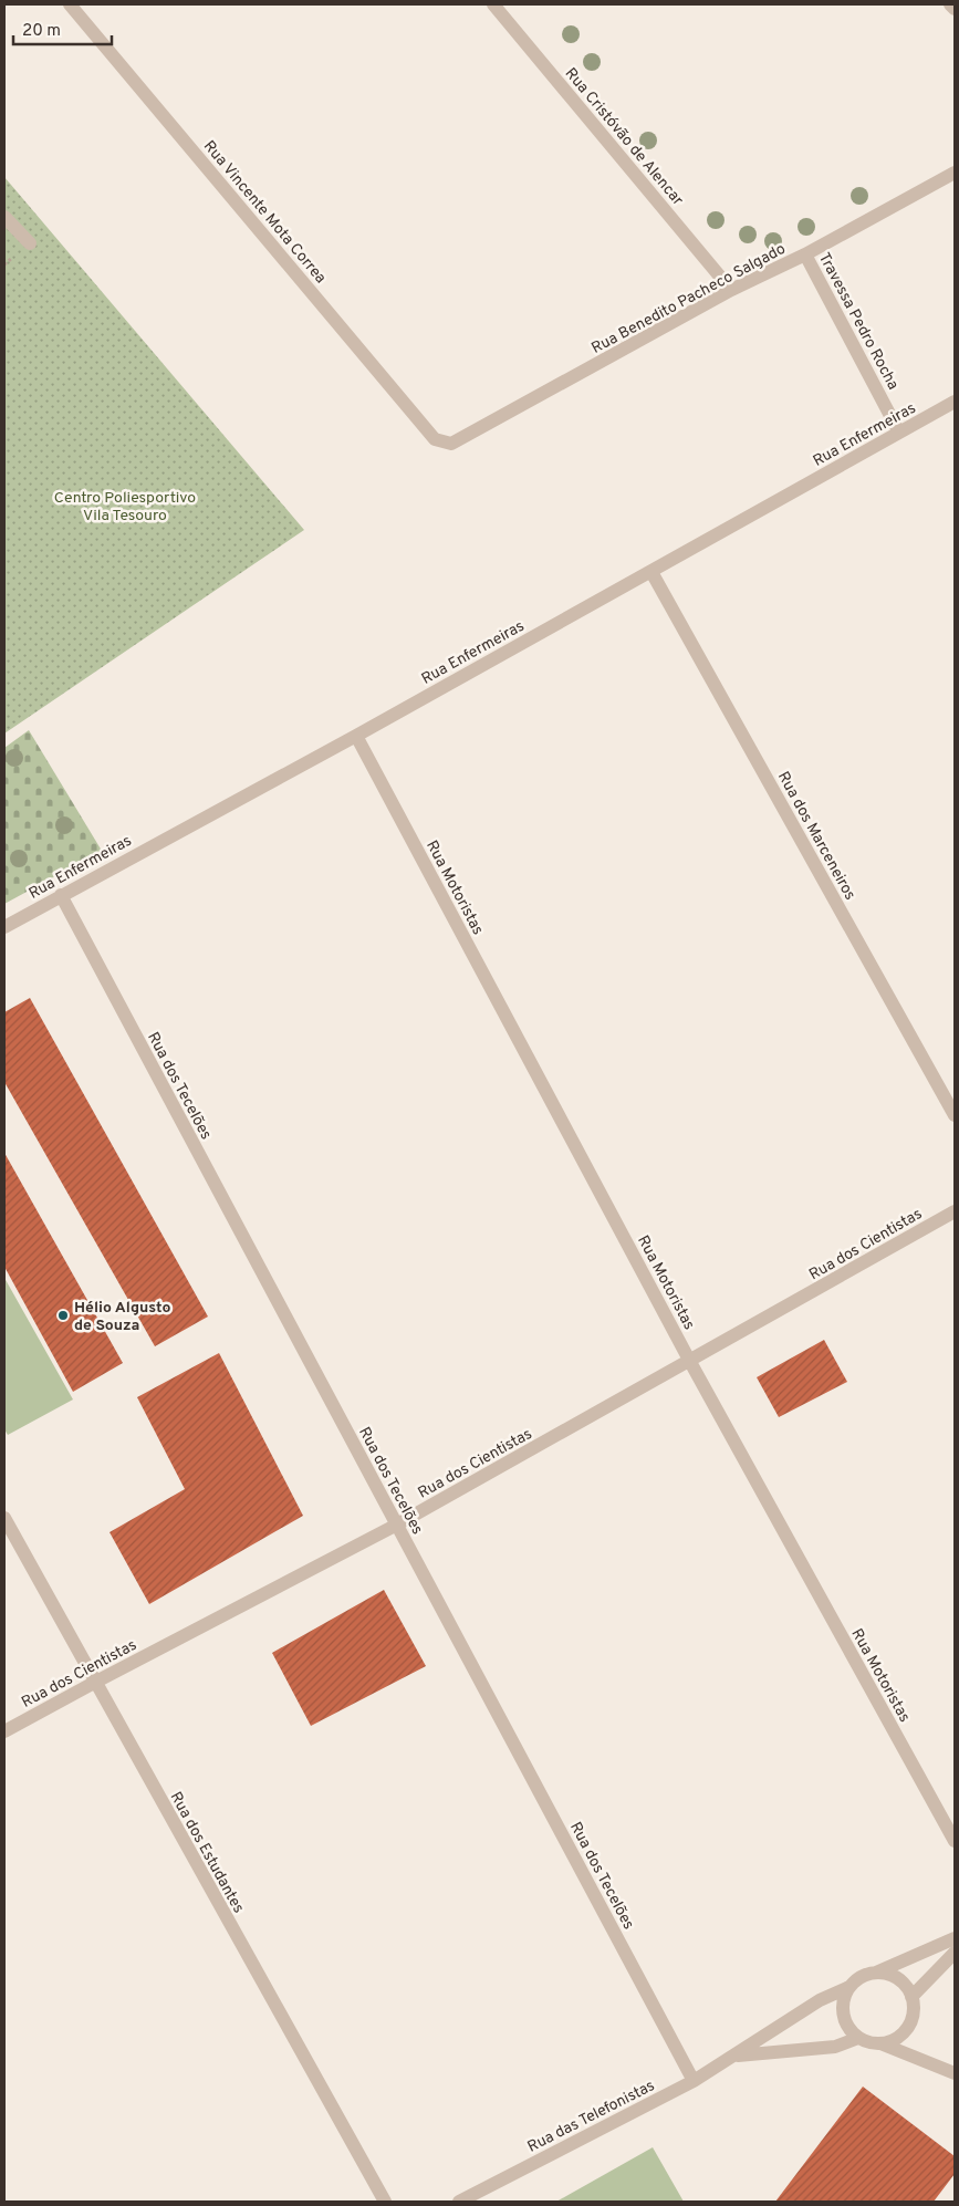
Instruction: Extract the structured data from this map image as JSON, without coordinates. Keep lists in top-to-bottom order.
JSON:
{
  "streets": {
    "street": [
      "Rua Cristóvão de Alencar",
      "Rua Vincente Mota Correa",
      "Rua Benedito Pacheco Salgado",
      "Travessa Pedro Rocha",
      "Rua Enfermeiras",
      "Rua dos Marceneiros",
      "Rua Motoristas",
      "Rua dos Tecelões",
      "Rua dos Cientistas",
      "Rua dos Estudantes",
      "Rua das Telefonistas"
    ]
  },
  "crossings": [
    ["Rua Cristóvão de Alencar", "Rua Benedito Pacheco Salgado"],
    ["Rua Vincente Mota Correa", "Rua Benedito Pacheco Salgado"],
    ["Rua Benedito Pacheco Salgado", "Travessa Pedro Rocha"],
    ["Travessa Pedro Rocha", "Rua Enfermeiras"],
    ["Rua Enfermeiras", "Rua dos Marceneiros"],
    ["Rua Enfermeiras", "Rua Motoristas"],
    ["Rua Enfermeiras", "Rua dos Tecelões"],
    ["Rua Motoristas", "Rua dos Cientistas"],
    ["Rua dos Tecelões", "Rua dos Cientistas"],
    ["Rua dos Tecelões", "Rua das Telefonistas"],
    ["Rua dos Cientistas", "Rua dos Estudantes"]
  ],
  "parks": ["Centro Poliesportivo Vila Tesouro"],
  "places": ["Hélio Algusto de Souza"],
  "scale_bar": "20 m"
}
